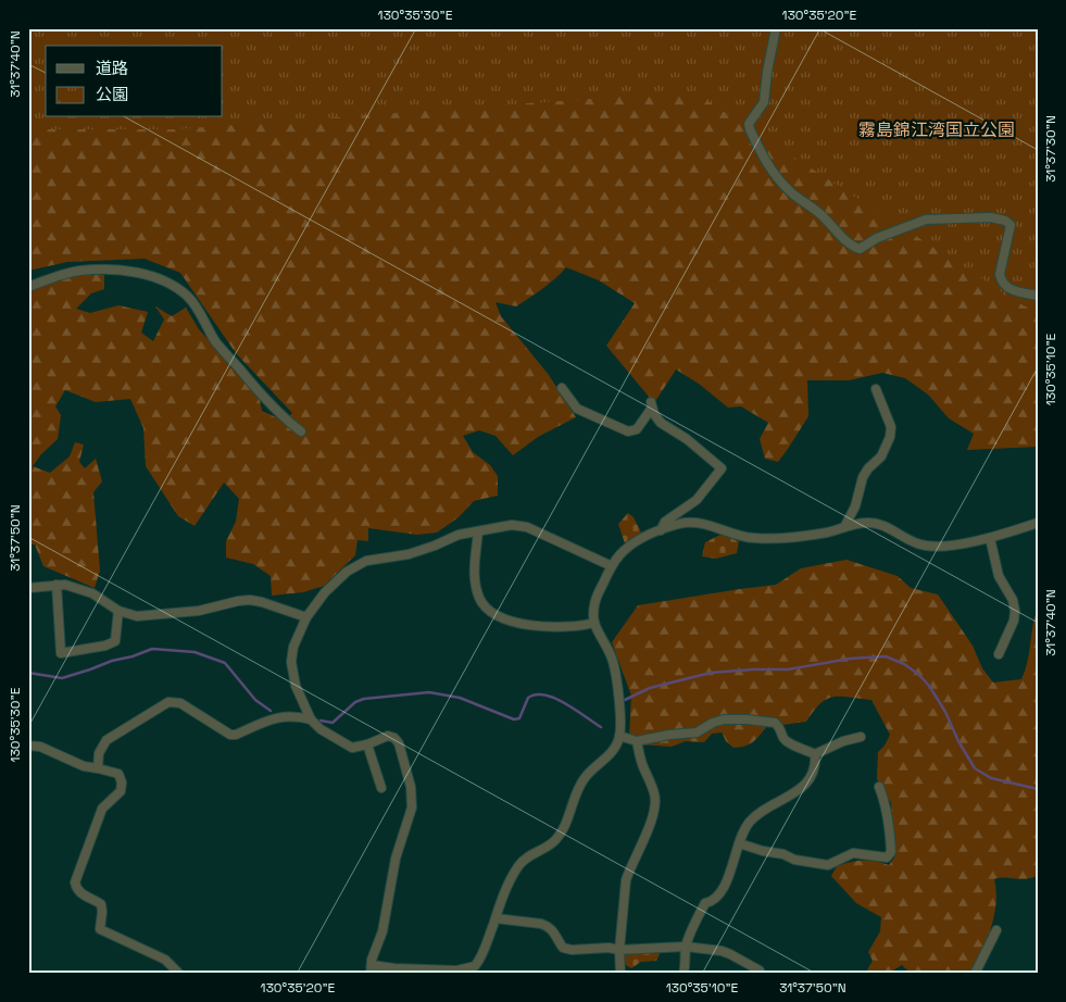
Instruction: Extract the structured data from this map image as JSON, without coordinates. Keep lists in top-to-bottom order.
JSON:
{
  "parks": ["霧島錦江湾国立公園"],
  "legend": ["道路", "公園"],
  "coordinates": [
    "130°35'30\"E",
    "130°35'20\"E",
    "31°37'40\"N",
    "31°37'30\"N",
    "130°35'10\"E",
    "31°37'50\"N"
  ]
}
